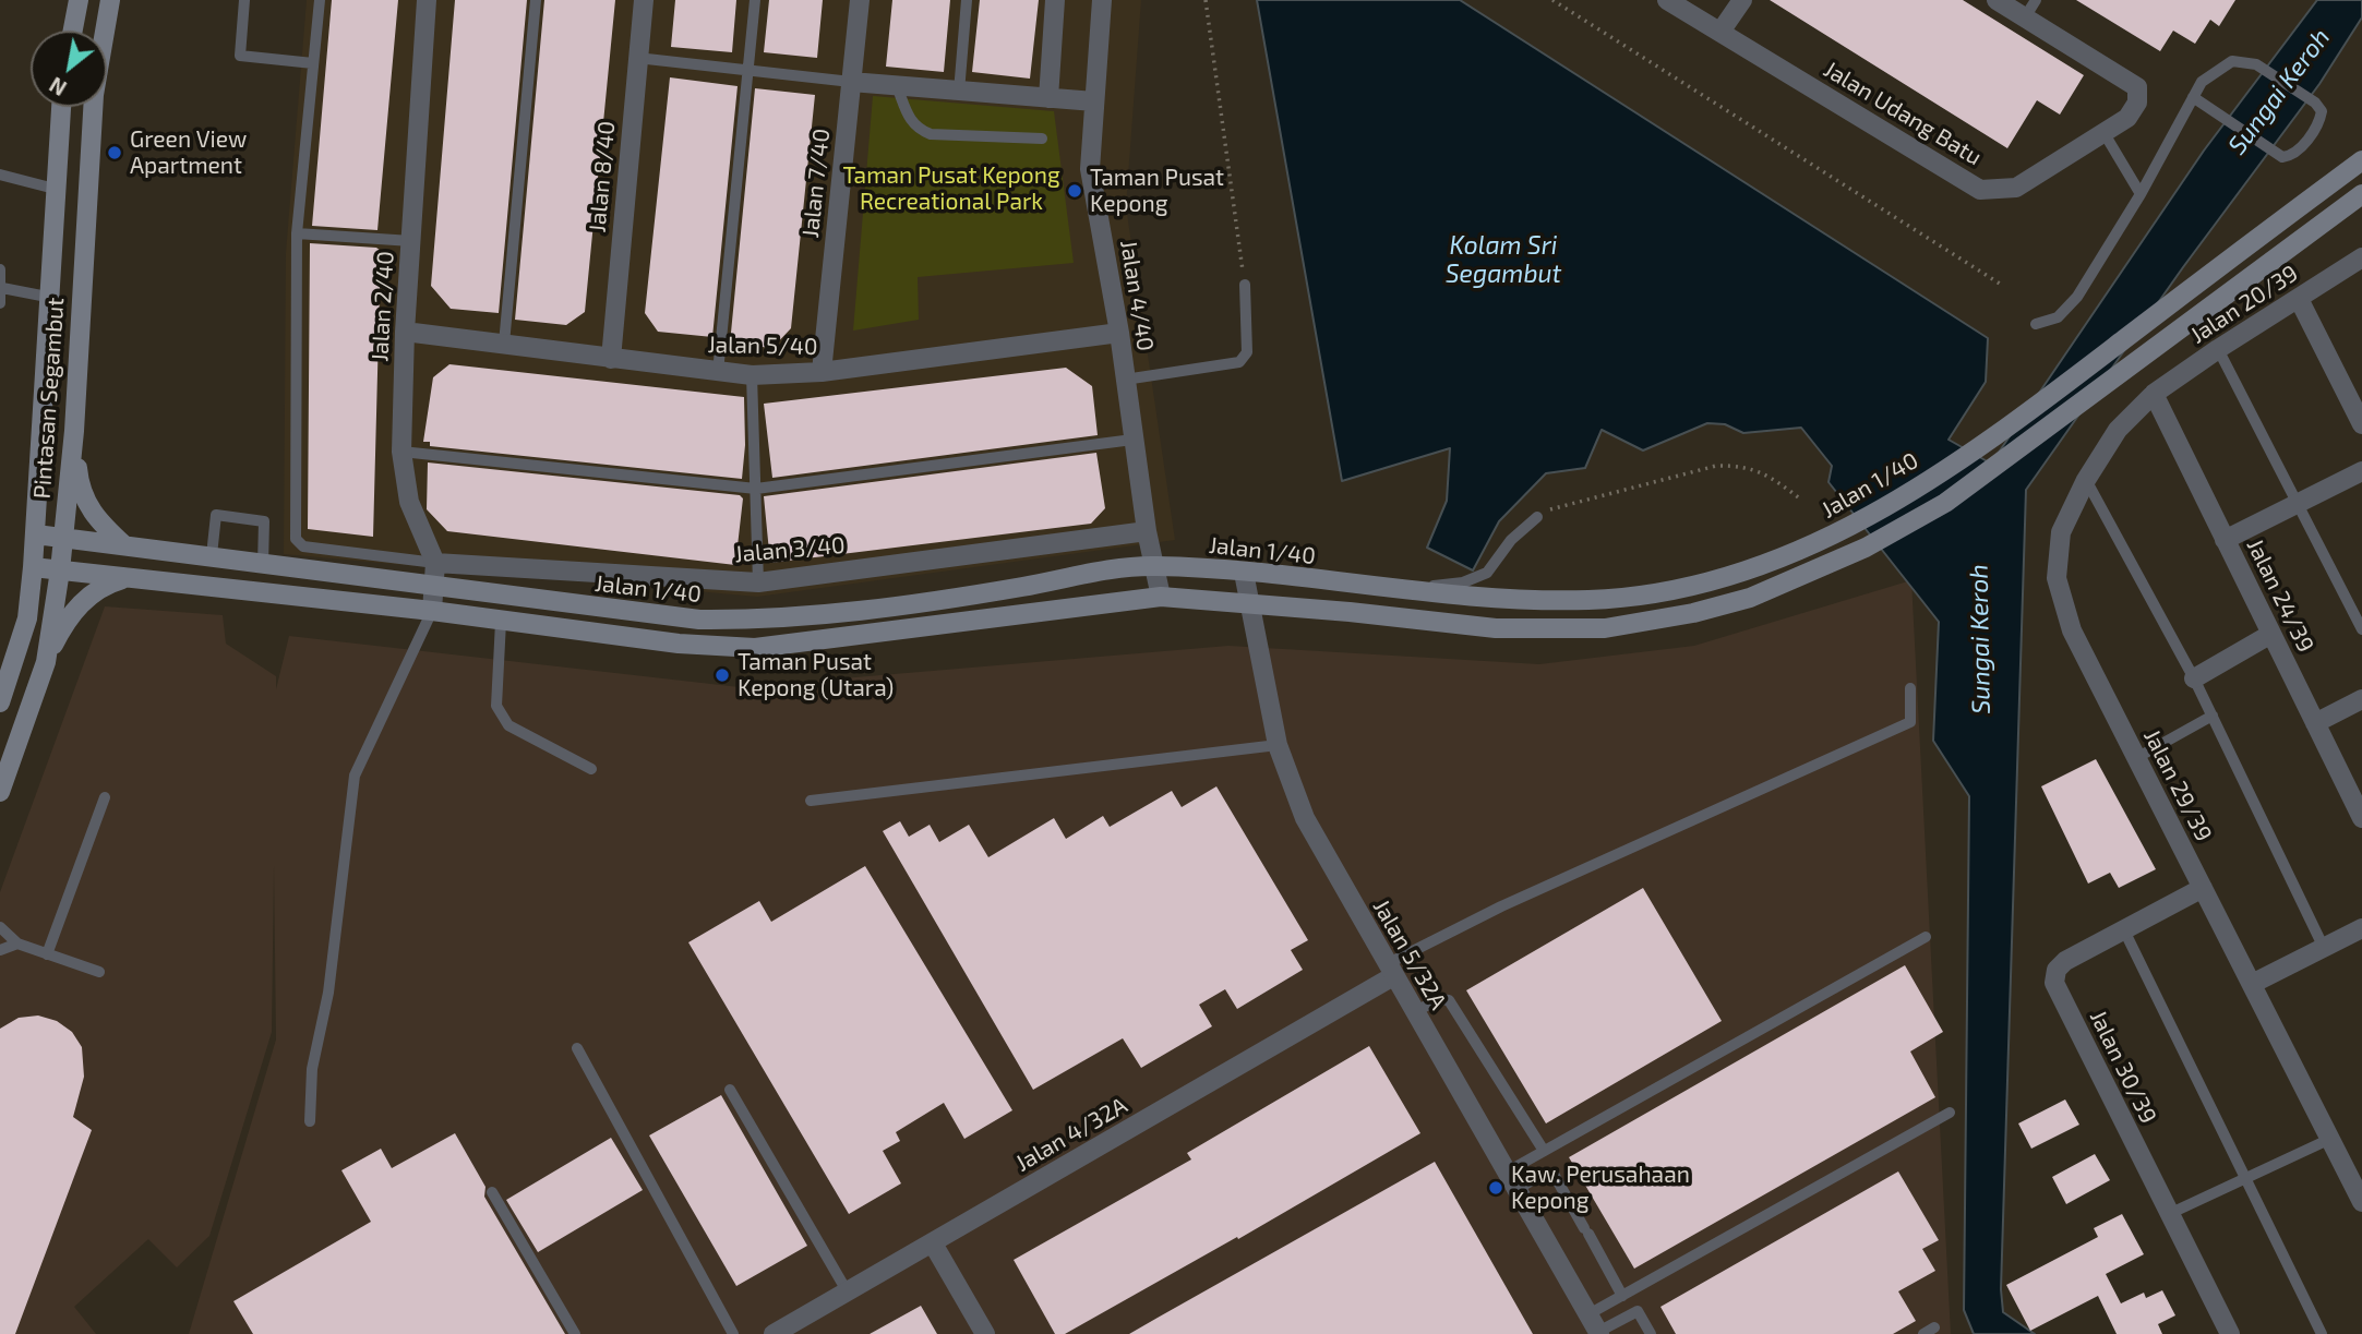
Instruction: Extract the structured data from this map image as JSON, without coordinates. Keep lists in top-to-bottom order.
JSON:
{
  "streets": {
    "main road": ["Pintasan Segambut", "Jalan 1/40"],
    "street": [
      "Jalan Udang Batu",
      "Jalan 8/40",
      "Jalan 7/40",
      "Jalan 4/40",
      "Jalan 20/39",
      "Jalan 2/40",
      "Jalan 5/40",
      "Jalan 3/40",
      "Jalan 24/39",
      "Jalan 29/39",
      "Jalan 5/32A",
      "Jalan 30/39",
      "Jalan 4/32A"
    ]
  },
  "crossings": [
    ["Jalan 8/40", "Jalan 5/40"],
    ["Jalan 7/40", "Jalan 5/40"],
    ["Jalan 4/40", "Jalan 5/40"],
    ["Jalan 4/40", "Jalan 1/40"],
    ["Jalan 4/40", "Jalan 3/40"],
    ["Jalan 20/39", "Jalan 24/39"],
    ["Jalan 20/39", "Jalan 29/39"],
    ["Jalan 2/40", "Jalan 5/40"],
    ["Jalan 2/40", "Jalan 1/40"],
    ["Jalan 2/40", "Jalan 3/40"],
    ["Pintasan Segambut", "Jalan 1/40"],
    ["Jalan 1/40", "Jalan 5/32A"],
    ["Jalan 24/39", "Jalan 29/39"],
    ["Jalan 29/39", "Jalan 30/39"],
    ["Jalan 5/32A", "Jalan 4/32A"]
  ],
  "water": ["Sungai Keroh", "Kolam Sri Segambut"],
  "parks": ["Taman Pusat Kepong Recreational Park"],
  "places": [
    "Green View Apartment",
    "Taman Pusat Kepong",
    "Taman Pusat Kepong (Utara)",
    "Kaw. Perusahaan Kepong"
  ],
  "north": "bottom left"
}
